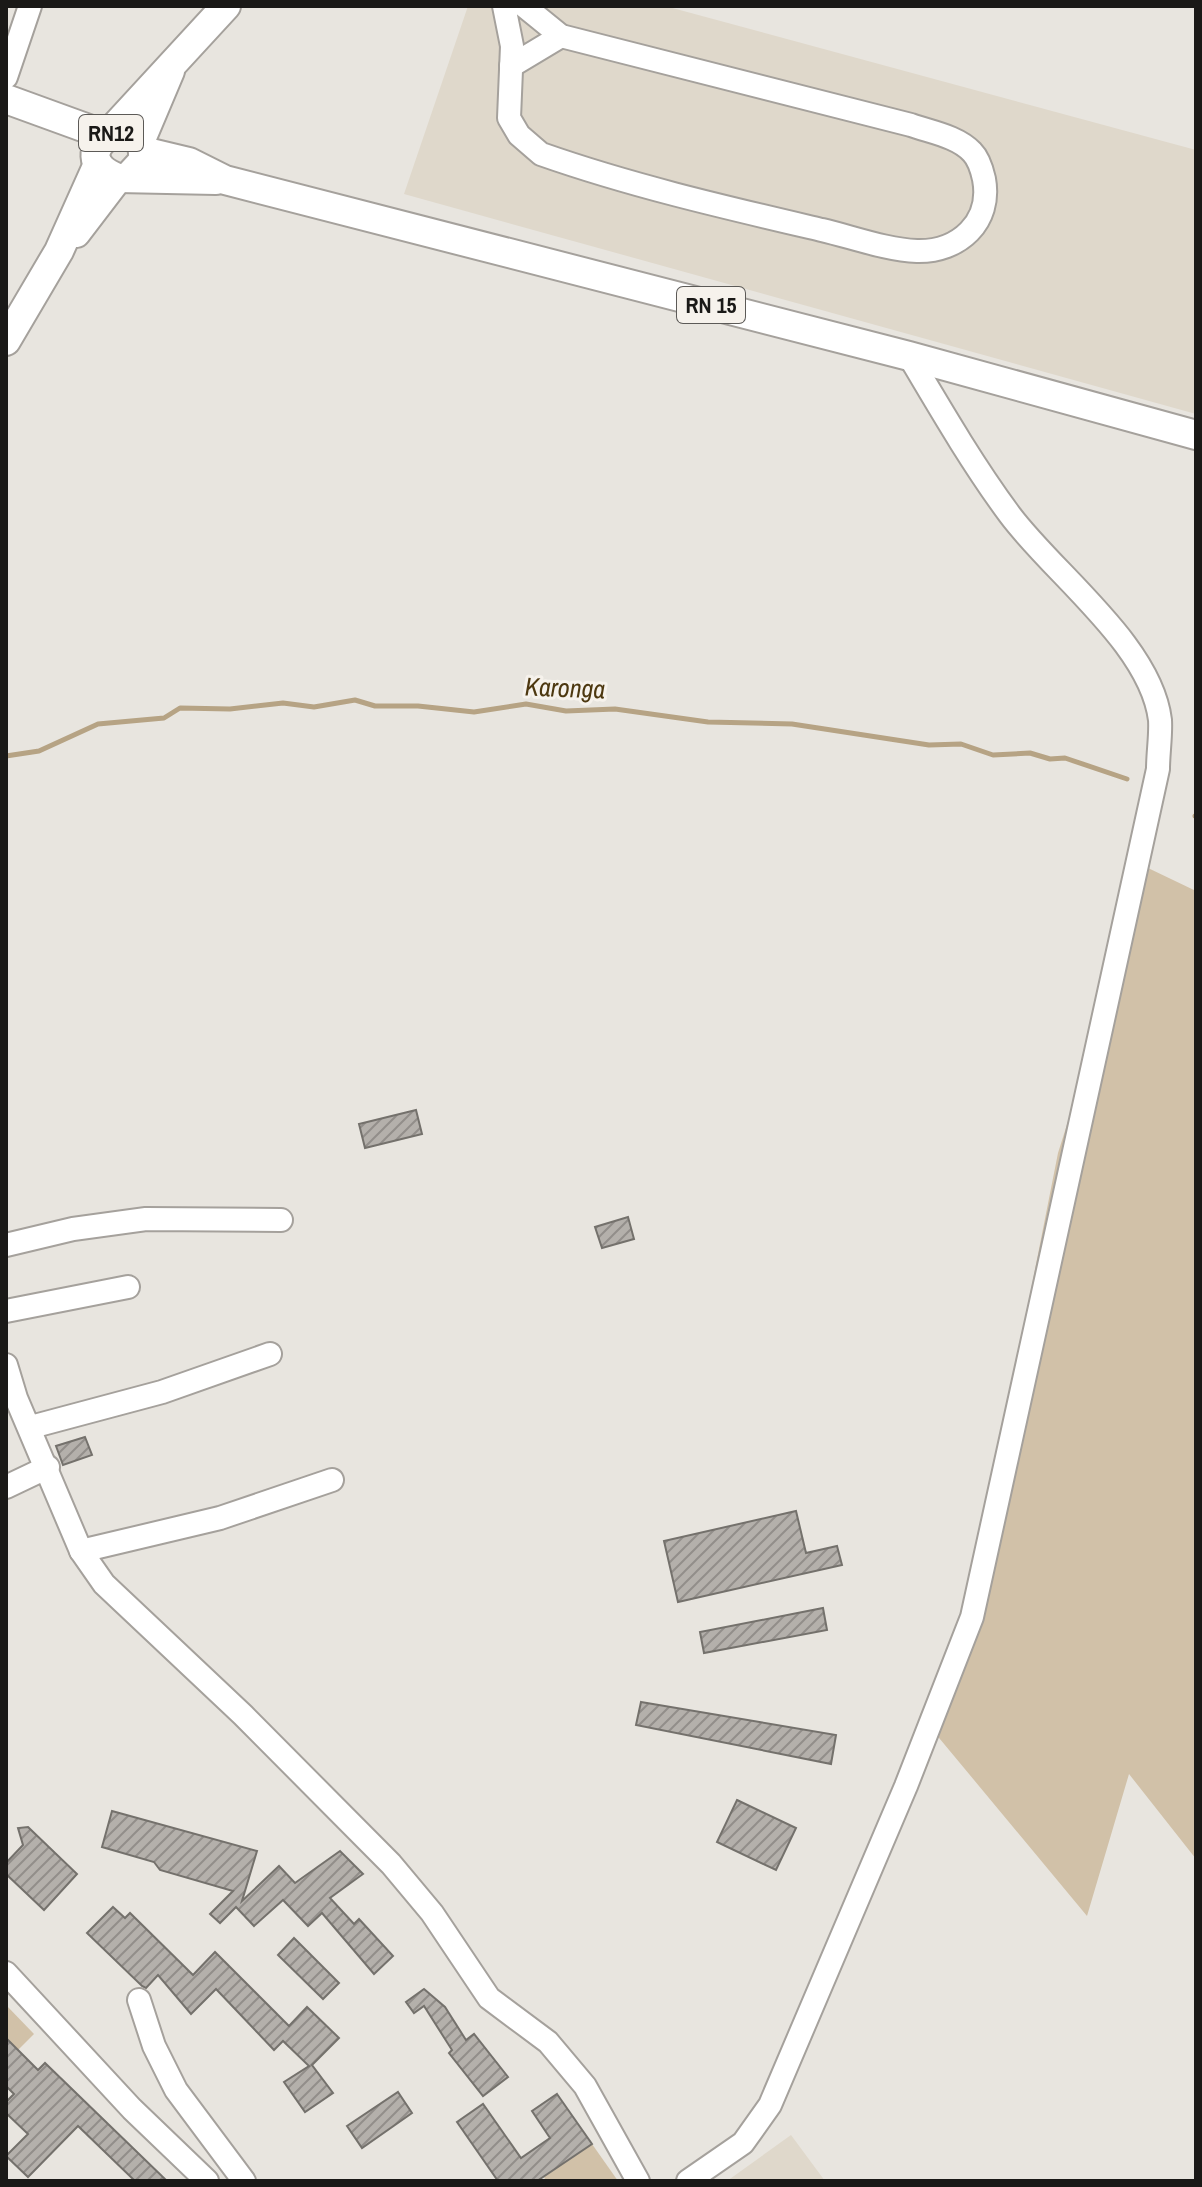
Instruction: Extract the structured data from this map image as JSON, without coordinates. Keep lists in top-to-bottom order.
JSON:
{
  "streets": {
    "main road": ["RN12", "RN 15"]
  },
  "crossings": [
    ["RN12", "RN 15"]
  ],
  "water": ["Karonga"]
}
